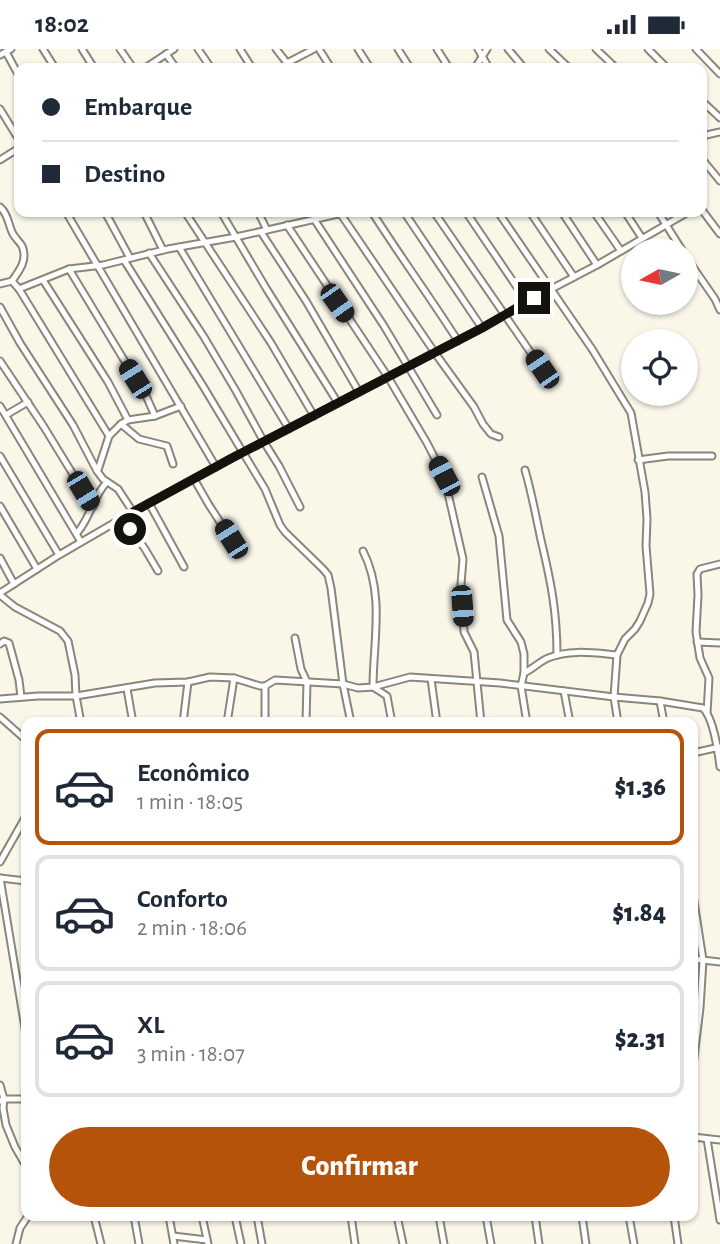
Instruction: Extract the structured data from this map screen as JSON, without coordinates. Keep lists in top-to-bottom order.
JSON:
{
  "north": "left",
  "page": {
    "status": "18:02",
    "banner": ["Embarque", "Destino"],
    "list": [
      {
        "name": "Econômico",
        "note": "1 min · 18:05",
        "value": "$1.36"
      },
      {
        "name": "Conforto",
        "note": "2 min · 18:06",
        "value": "$1.84"
      },
      {
        "name": "XL",
        "note": "3 min · 18:07",
        "value": "$2.31"
      }
    ],
    "buttons": "Confirmar"
  }
}
